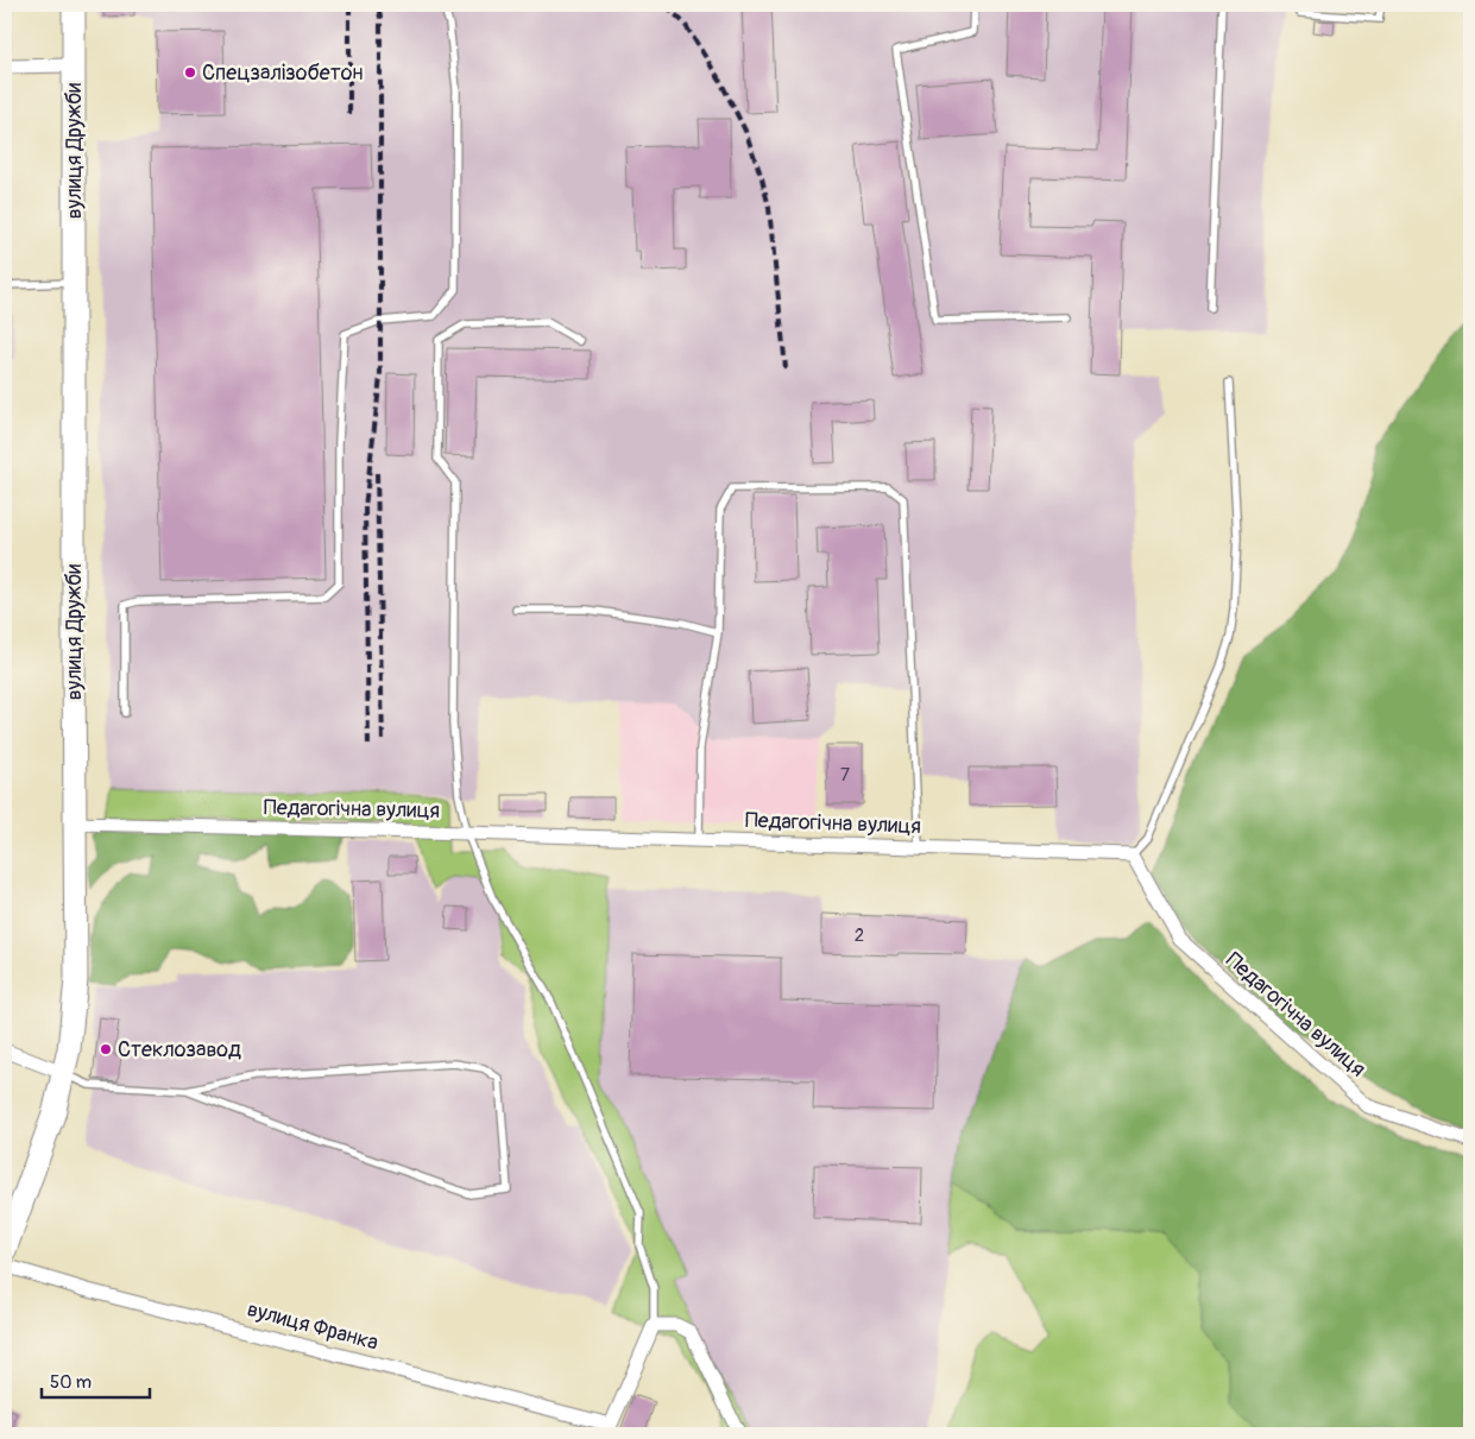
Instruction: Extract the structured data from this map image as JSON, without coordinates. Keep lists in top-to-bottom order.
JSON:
{
  "streets": {
    "main road": ["вулиця Дружби"],
    "street": ["Педагогічна вулиця", "вулиця Франка"]
  },
  "crossings": [
    ["вулиця Дружби", "Педагогічна вулиця"]
  ],
  "places": ["Спецзалізобетон", "Стеклозавод"],
  "house_numbers": ["7", "2"],
  "scale_bar": "50 m"
}
